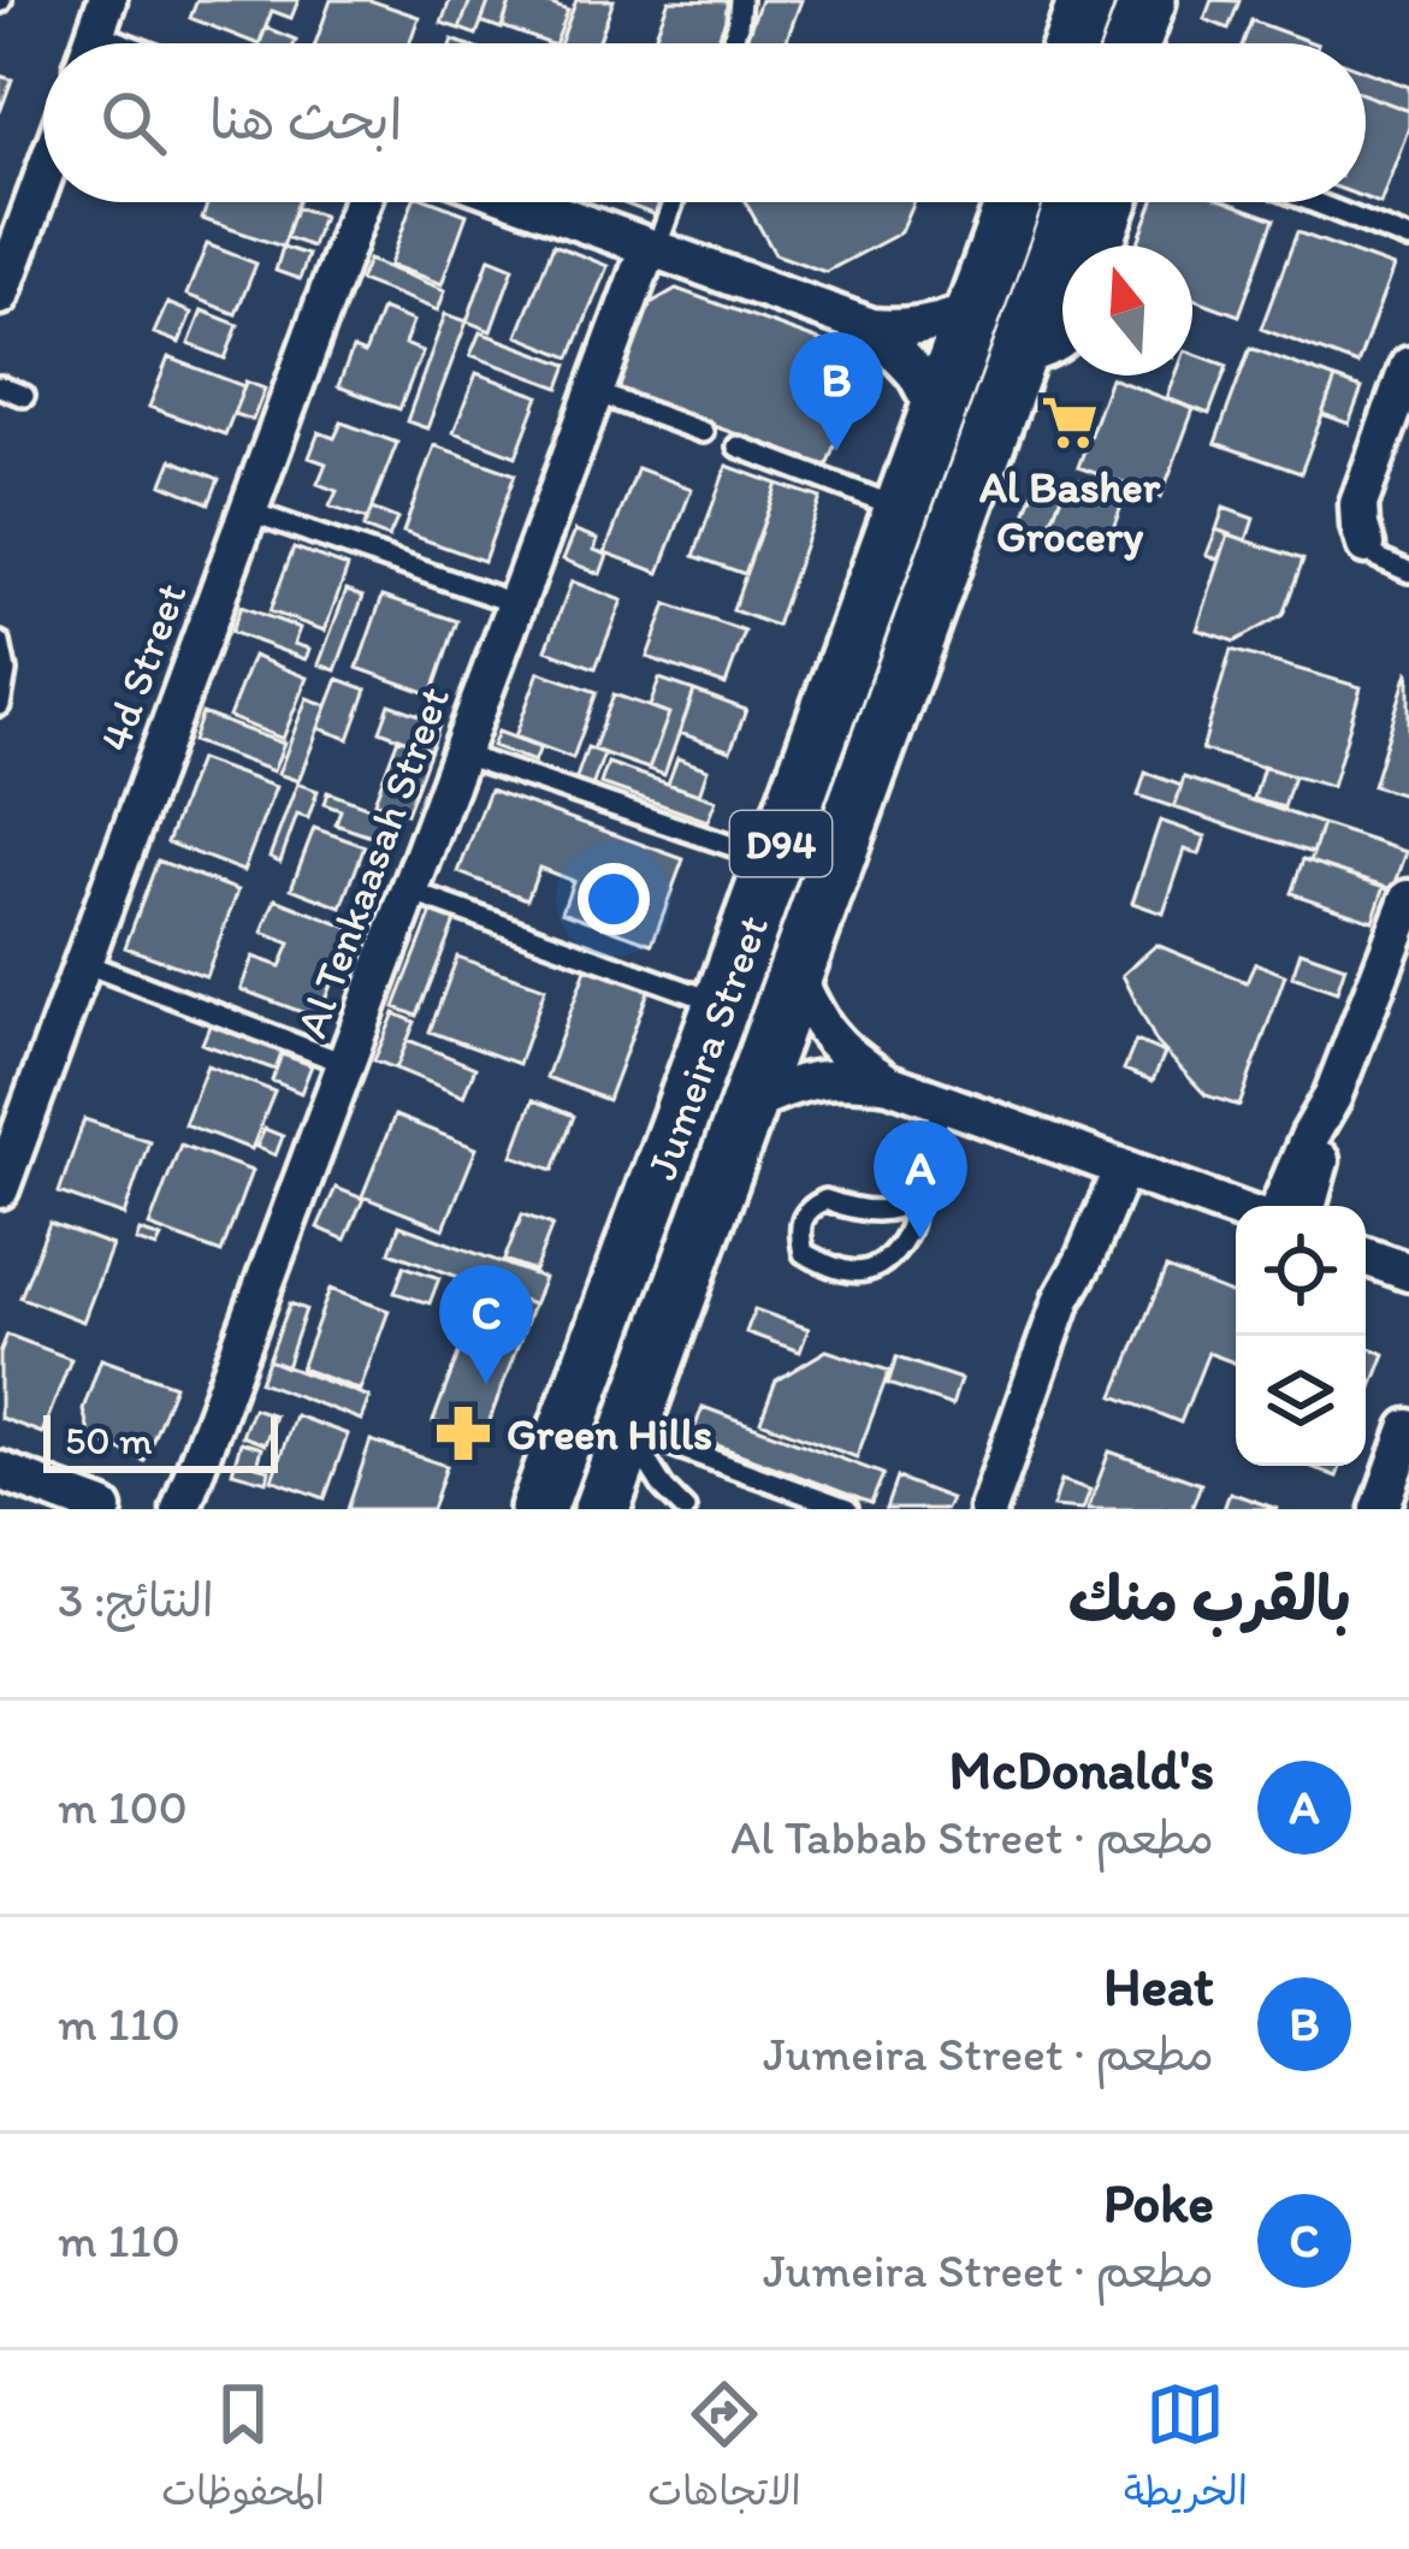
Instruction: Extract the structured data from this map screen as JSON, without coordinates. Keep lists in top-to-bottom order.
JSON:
{
  "streets": {
    "main road": ["D94", "Jumeira Street"],
    "street": ["4d Street", "Al Tenkaasah Street"]
  },
  "places": {
    "supermarket": ["Al Basher Grocery"],
    "pharmacy": ["Green Hills"]
  },
  "scale_bar": "50 m",
  "north": "top",
  "page": {
    "search": "ابحث هنا",
    "pins": ["B", "A", "C"],
    "scale": "50 m",
    "heading": ["بالقرب منك", "النتائج: 3"],
    "list": [
      {
        "mark": "A",
        "name": "McDonald's",
        "note": "مطعم · Al Tabbab Street",
        "value": "100 m"
      },
      {
        "mark": "B",
        "name": "Heat",
        "note": "مطعم · Jumeira Street",
        "value": "110 m"
      },
      {
        "mark": "C",
        "name": "Poke",
        "note": "مطعم · Jumeira Street",
        "value": "110 m"
      }
    ],
    "nav": ["الخريطة", "الاتجاهات", "المحفوظات"]
  }
}
